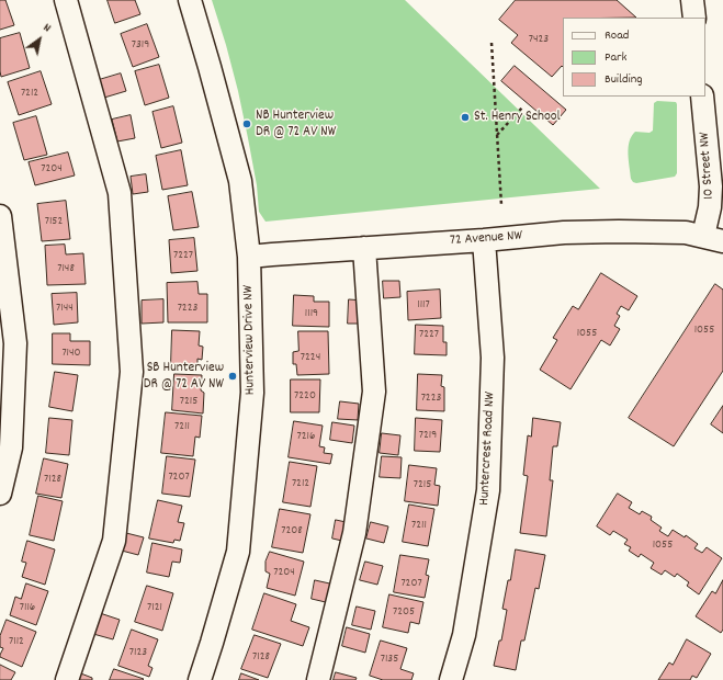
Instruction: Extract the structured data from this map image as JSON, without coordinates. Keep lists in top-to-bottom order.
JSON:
{
  "streets": {
    "street": [
      "10 Street NW",
      "72 Avenue NW",
      "Hunterview Drive NW",
      "Huntercrest Road NW"
    ]
  },
  "crossings": [
    ["10 Street NW", "72 Avenue NW"],
    ["72 Avenue NW", "Hunterview Drive NW"],
    ["72 Avenue NW", "Huntercrest Road NW"]
  ],
  "places": ["St. Henry School", "NB Hunterview DR @ 72 AV NW", "SB Hunterview DR @ 72 AV NW"],
  "house_numbers": [
    "7423",
    "7319",
    "7212",
    "7204",
    "7152",
    "7227",
    "7148",
    "1117",
    "7144",
    "7223",
    "1119",
    "1055",
    "1055",
    "7227",
    "7140",
    "7224",
    "7220",
    "7223",
    "7215",
    "7211",
    "7219",
    "7216",
    "7207",
    "7128",
    "7212",
    "7215",
    "7211",
    "7208",
    "1055",
    "7204",
    "7207",
    "7116",
    "7121",
    "7205",
    "7112",
    "7123",
    "7128",
    "7135"
  ],
  "legend": ["Road", "Park", "Building"],
  "north": "top right"
}
